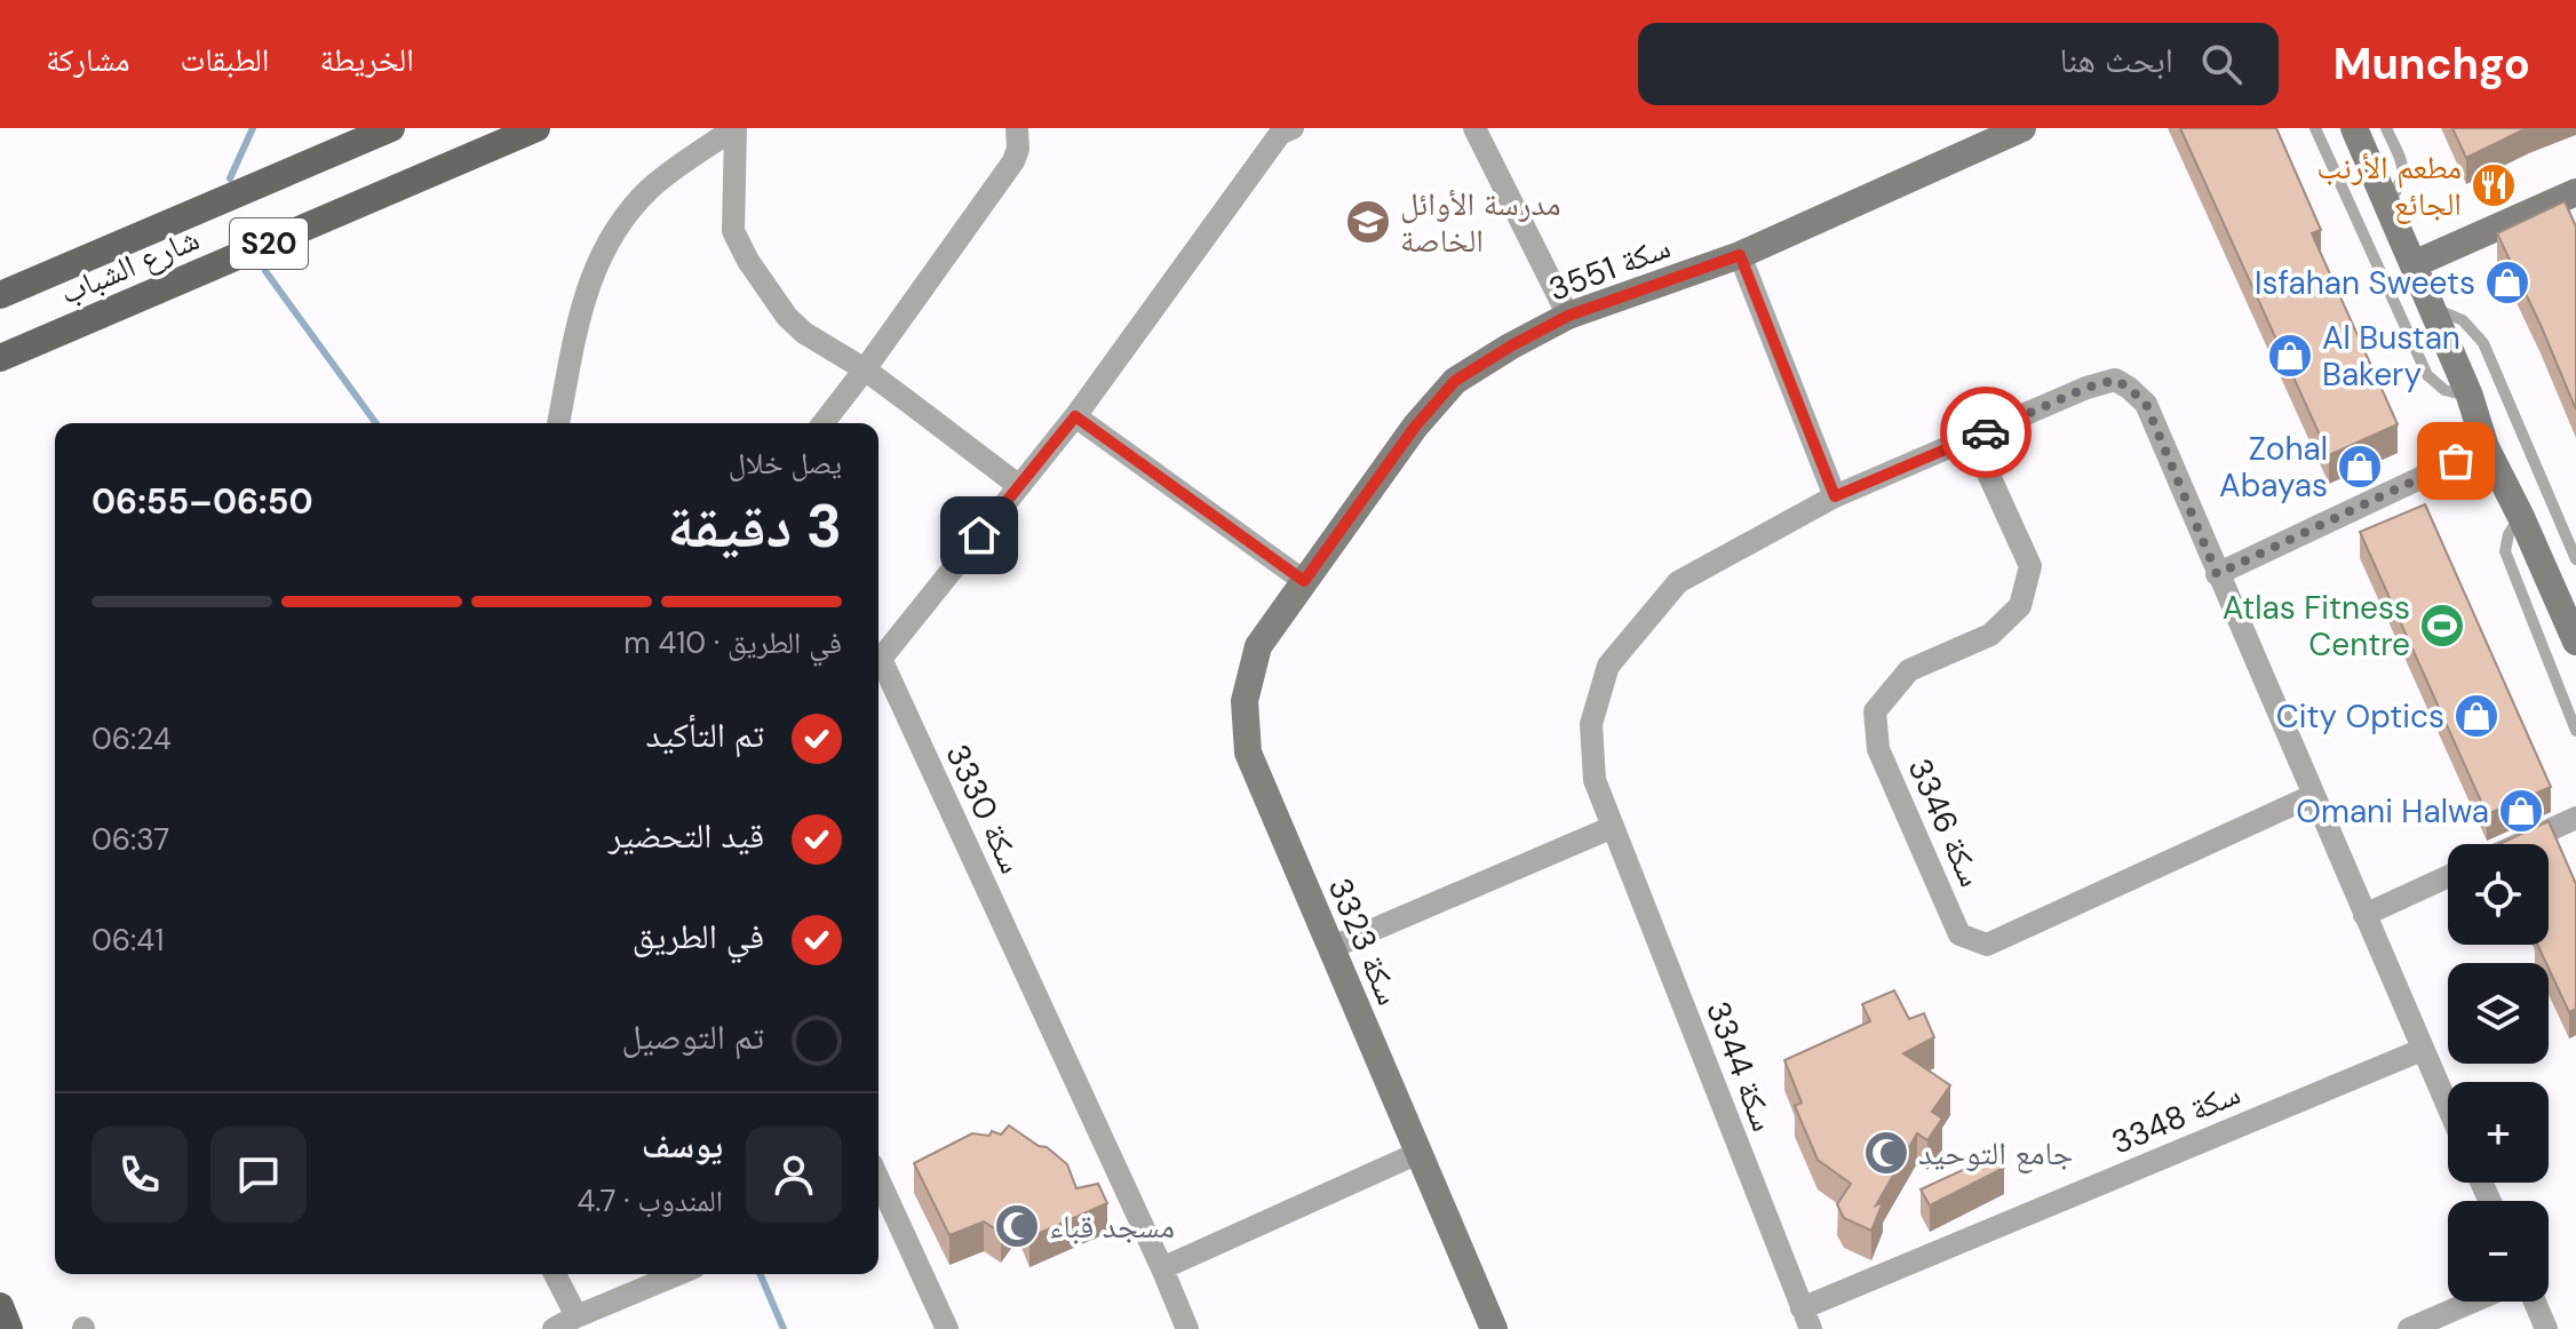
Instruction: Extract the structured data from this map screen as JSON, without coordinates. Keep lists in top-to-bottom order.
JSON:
{
  "streets": {
    "main road": ["S20", "شارع الشباب"],
    "street": [
      "سكة 3551",
      "سكة 3330",
      "سكة 3346",
      "سكة 3323",
      "سكة 3344",
      "سكة 3348"
    ]
  },
  "crossings": [
    ["سكة 3551", "سكة 3323"],
    ["سكة 3346", "سكة 3344"],
    ["سكة 3344", "سكة 3348"]
  ],
  "places": {
    "restaurant": ["مطعم الأرنب الجائع"],
    "school or university": ["مدرسة الأوائل الخاصة"],
    "shop": [
      "Isfahan Sweets",
      "Al Bustan Bakery",
      "Zohal Abayas",
      "City Optics",
      "Omani Halwa"
    ],
    "sports": ["Atlas Fitness Centre"],
    "mosque": ["جامع التوحيد", "مسجد قباء"]
  },
  "page": {
    "header": "Munchgo",
    "search": "ابحث هنا",
    "nav": ["الخريطة", "الطبقات", "مشاركة"],
    "heading": ["3 دقيقة", "يصل خلال", "06:50–06:55"],
    "panel": ["يوسف", "المندوب · 4.7"],
    "bar": "في الطريق · 410 m",
    "list": [
      ["تم التأكيد", "06:24"],
      ["قيد التحضير", "06:37"],
      ["في الطريق", "06:41"],
      "تم التوصيل"
    ],
    "map_buttons": ["+", "−"]
  }
}
